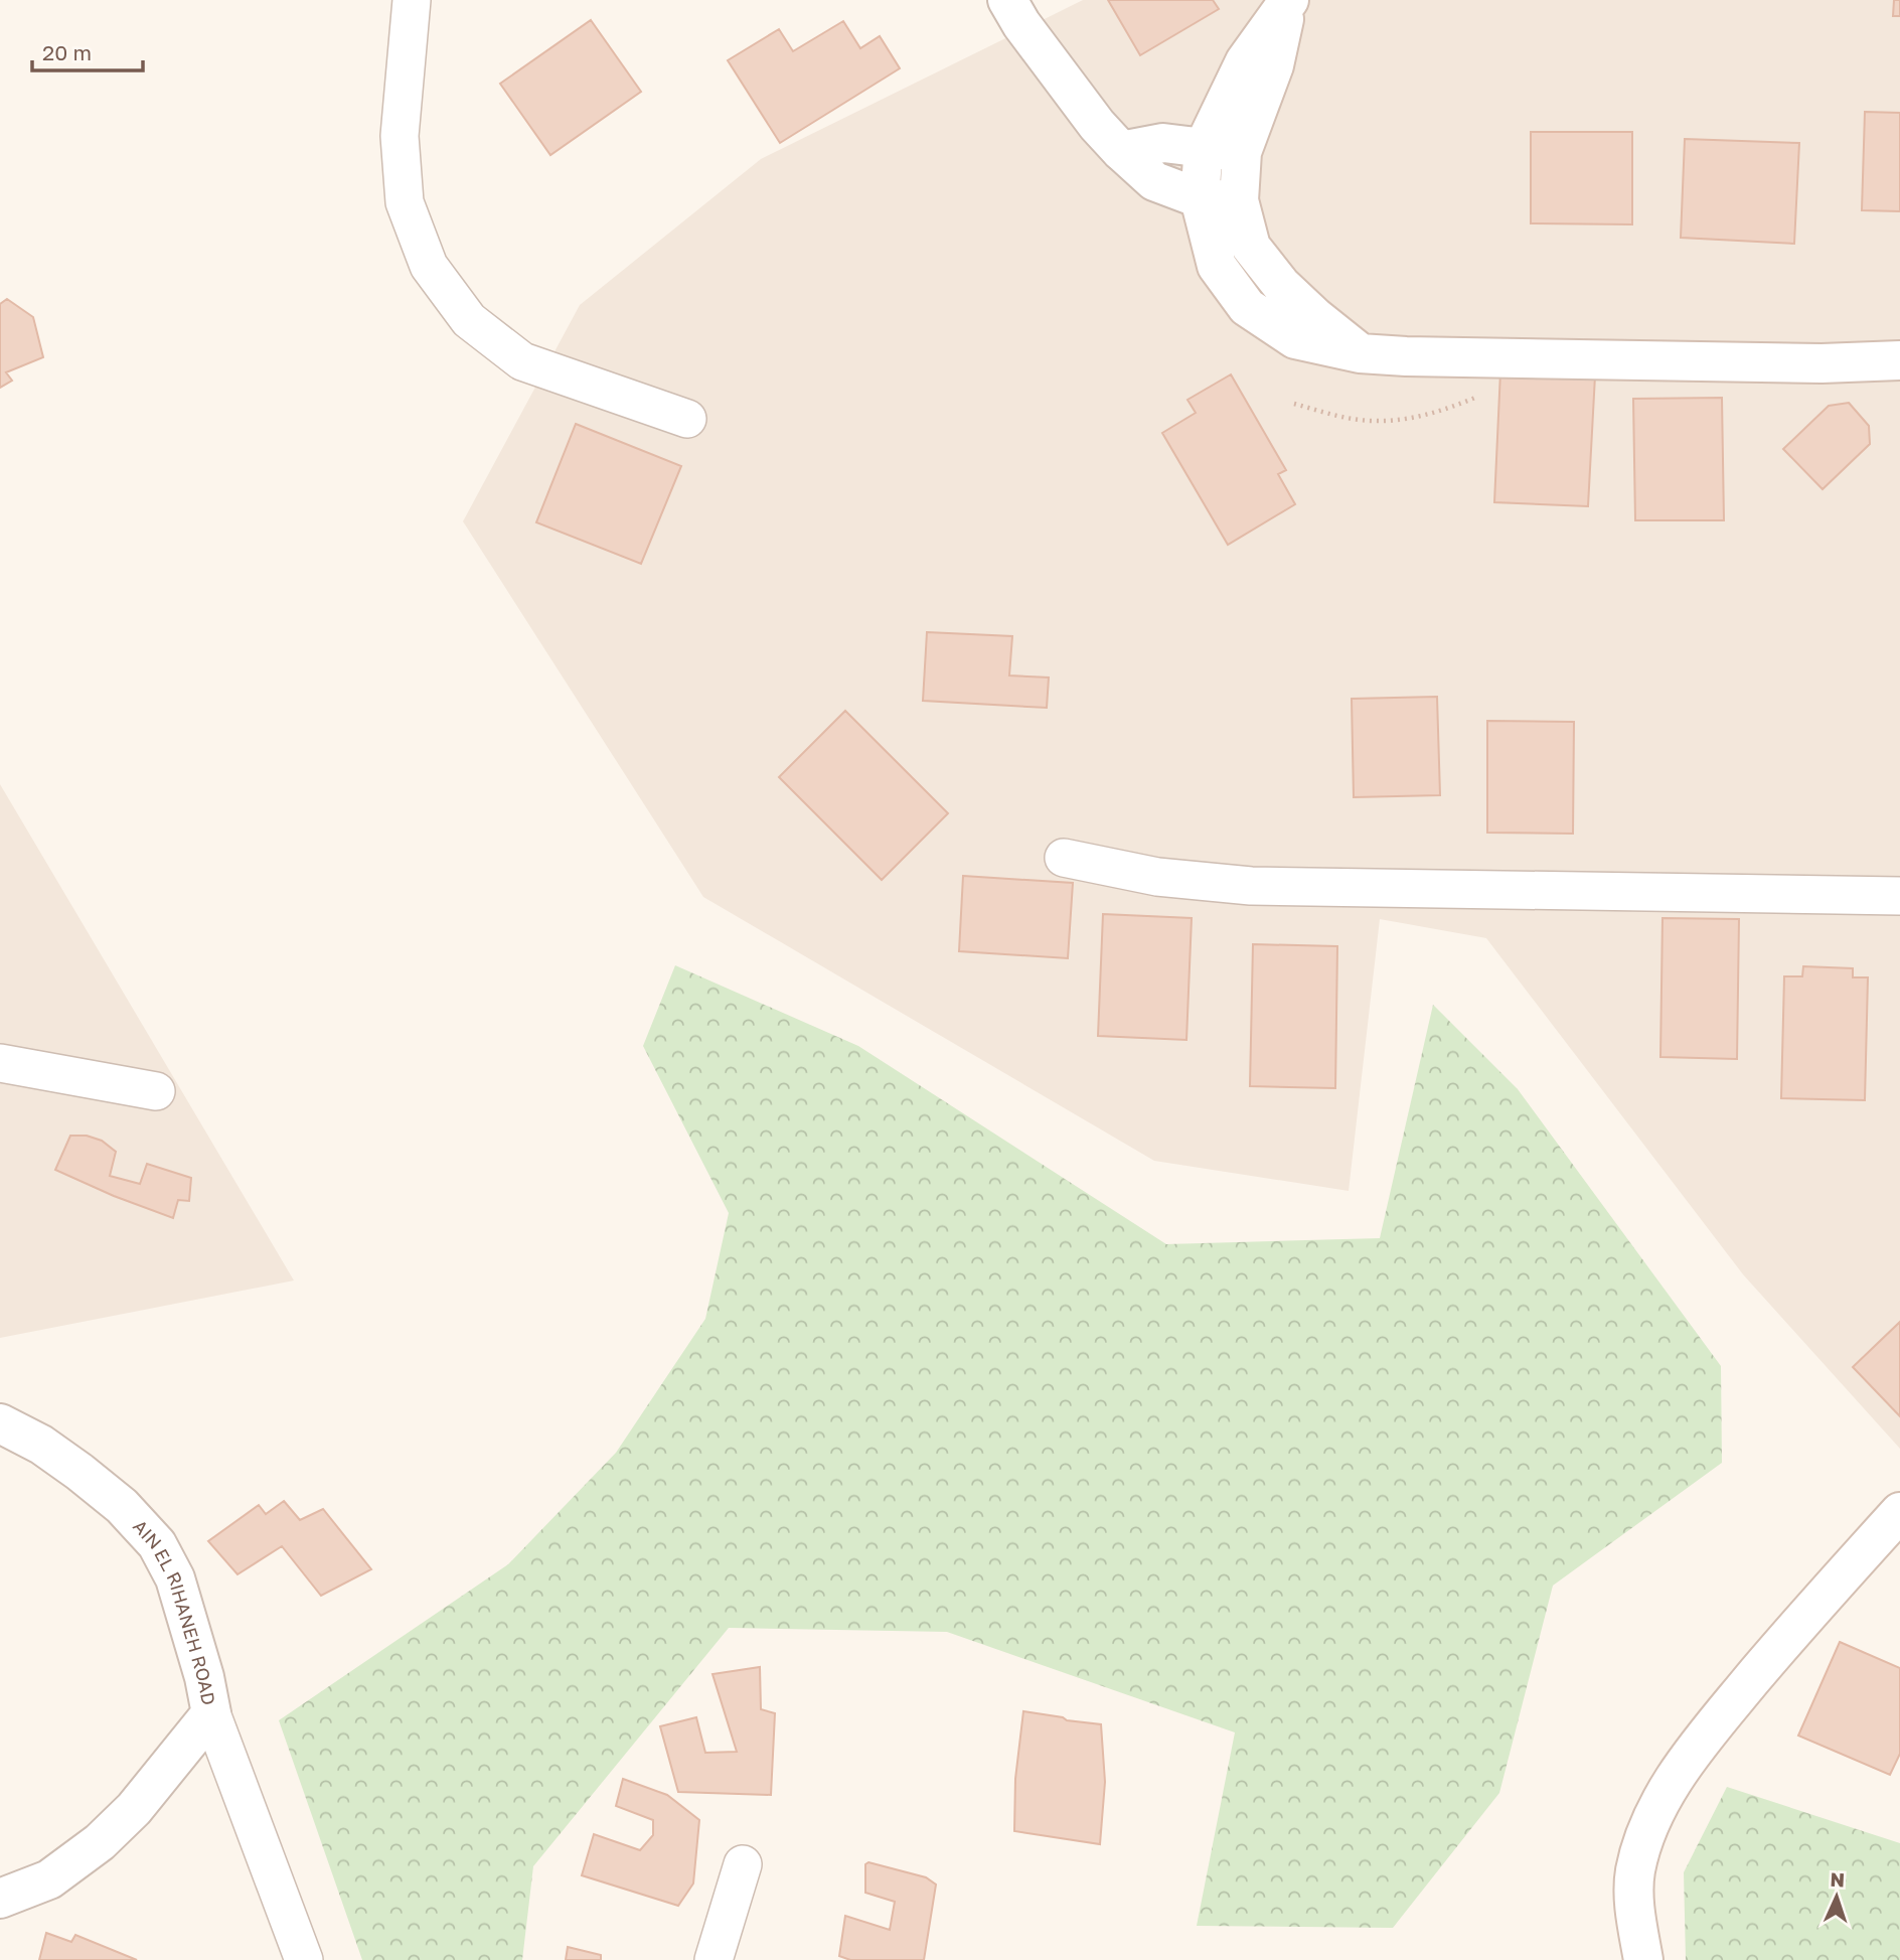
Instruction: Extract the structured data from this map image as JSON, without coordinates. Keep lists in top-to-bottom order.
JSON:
{
  "streets": {
    "main road": ["AIN EL RIHANEH ROAD"]
  },
  "scale_bar": "20 m",
  "north": "top"
}
